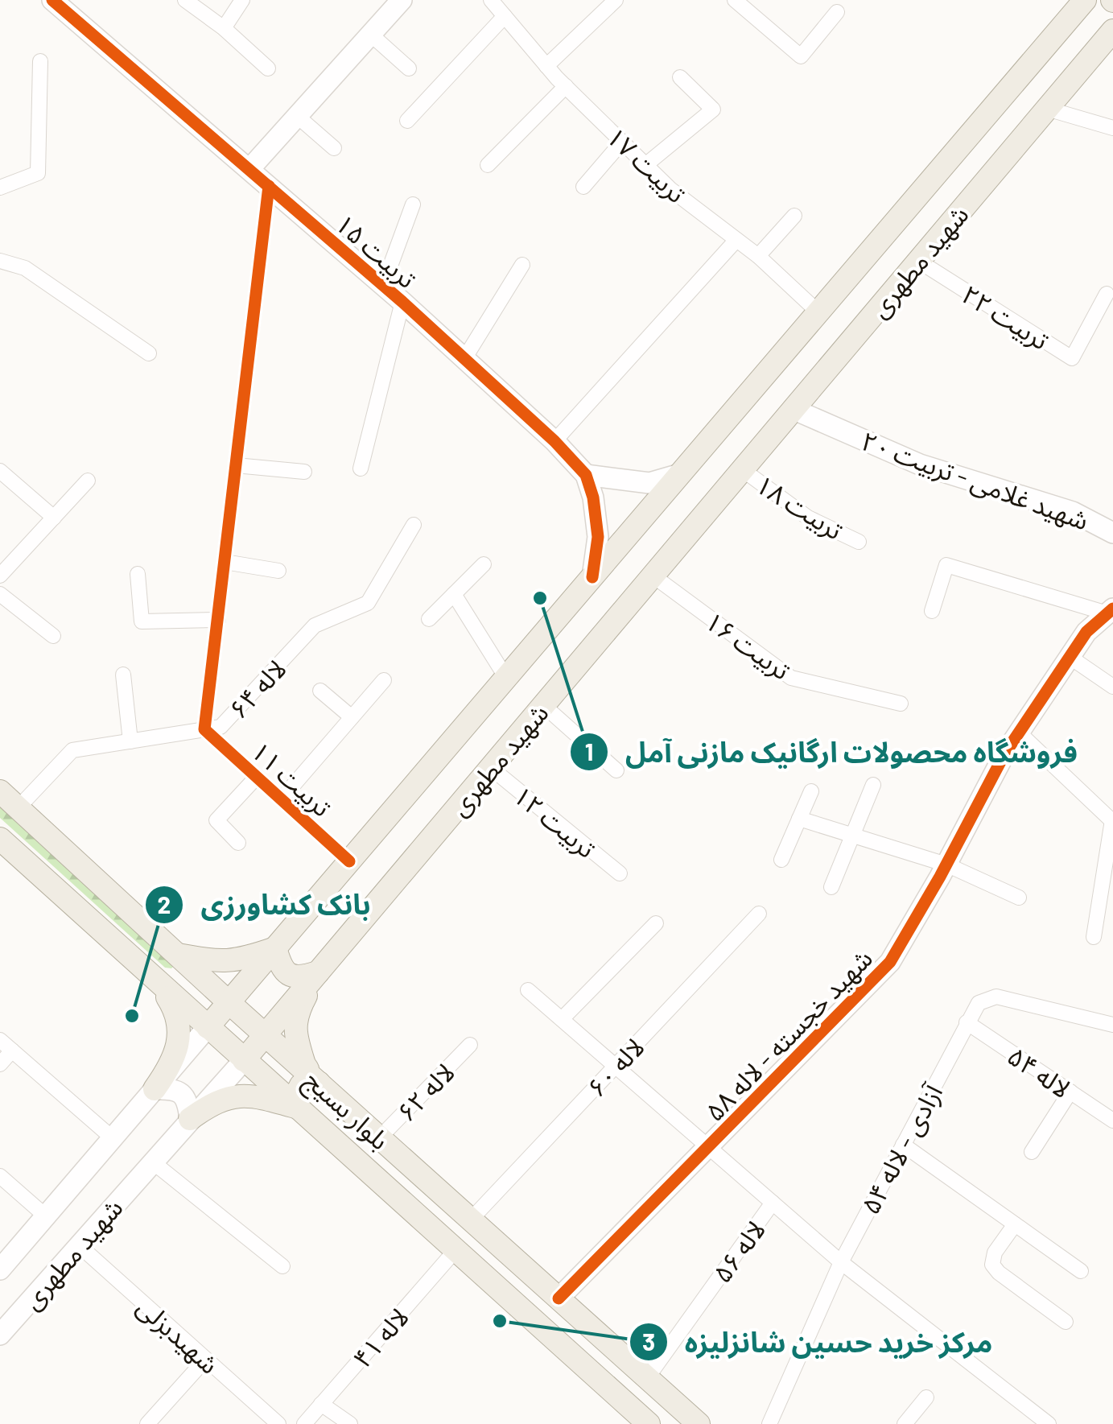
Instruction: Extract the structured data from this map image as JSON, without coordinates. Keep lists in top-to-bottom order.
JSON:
{
  "streets": {
    "main road": ["شهید مطهری", "بلوار بسیج"],
    "street": [
      "تربیت ۱۷",
      "تربیت ۱۵",
      "تربیت ۲۲",
      "شهید غلامی - تربیت ۲۰",
      "تربیت ۱۸",
      "تربیت ۱۶",
      "لاله ۶۴",
      "تربیت ۱۱",
      "تربیت ۱۲",
      "شهید خجسته - لاله ۵۸",
      "لاله ۶۰",
      "لاله ۵۴",
      "لاله ۶۲",
      "آزادی - لاله ۵۴",
      "لاله ۵۶",
      "شهیدبزلی",
      "لاله ۴۱"
    ]
  },
  "crossings": [
    ["تربیت ۱۷", "شهید مطهری"],
    ["تربیت ۱۵", "شهید مطهری"],
    ["شهید مطهری", "تربیت ۲۲"],
    ["شهید مطهری", "شهید غلامی - تربیت ۲۰"],
    ["شهید مطهری", "تربیت ۱۸"],
    ["شهید مطهری", "تربیت ۱۶"],
    ["شهید مطهری", "تربیت ۱۱"],
    ["شهید مطهری", "تربیت ۱۲"],
    ["شهید مطهری", "بلوار بسیج"],
    ["شهید مطهری", "شهیدبزلی"],
    ["لاله ۶۴", "تربیت ۱۱"],
    ["لاله ۶۴", "بلوار بسیج"],
    ["شهید خجسته - لاله ۵۸", "بلوار بسیج"],
    ["لاله ۶۰", "بلوار بسیج"],
    ["لاله ۵۴", "آزادی - لاله ۵۴"],
    ["لاله ۶۲", "بلوار بسیج"],
    ["بلوار بسیج", "لاله ۵۶"],
    ["بلوار بسیج", "لاله ۴۱"]
  ],
  "places": ["فروشگاه محصولات ارگانیک مازنی آمل", "بانک کشاورزی", "مرکز خرید حسین شانزلیزه"]
}
